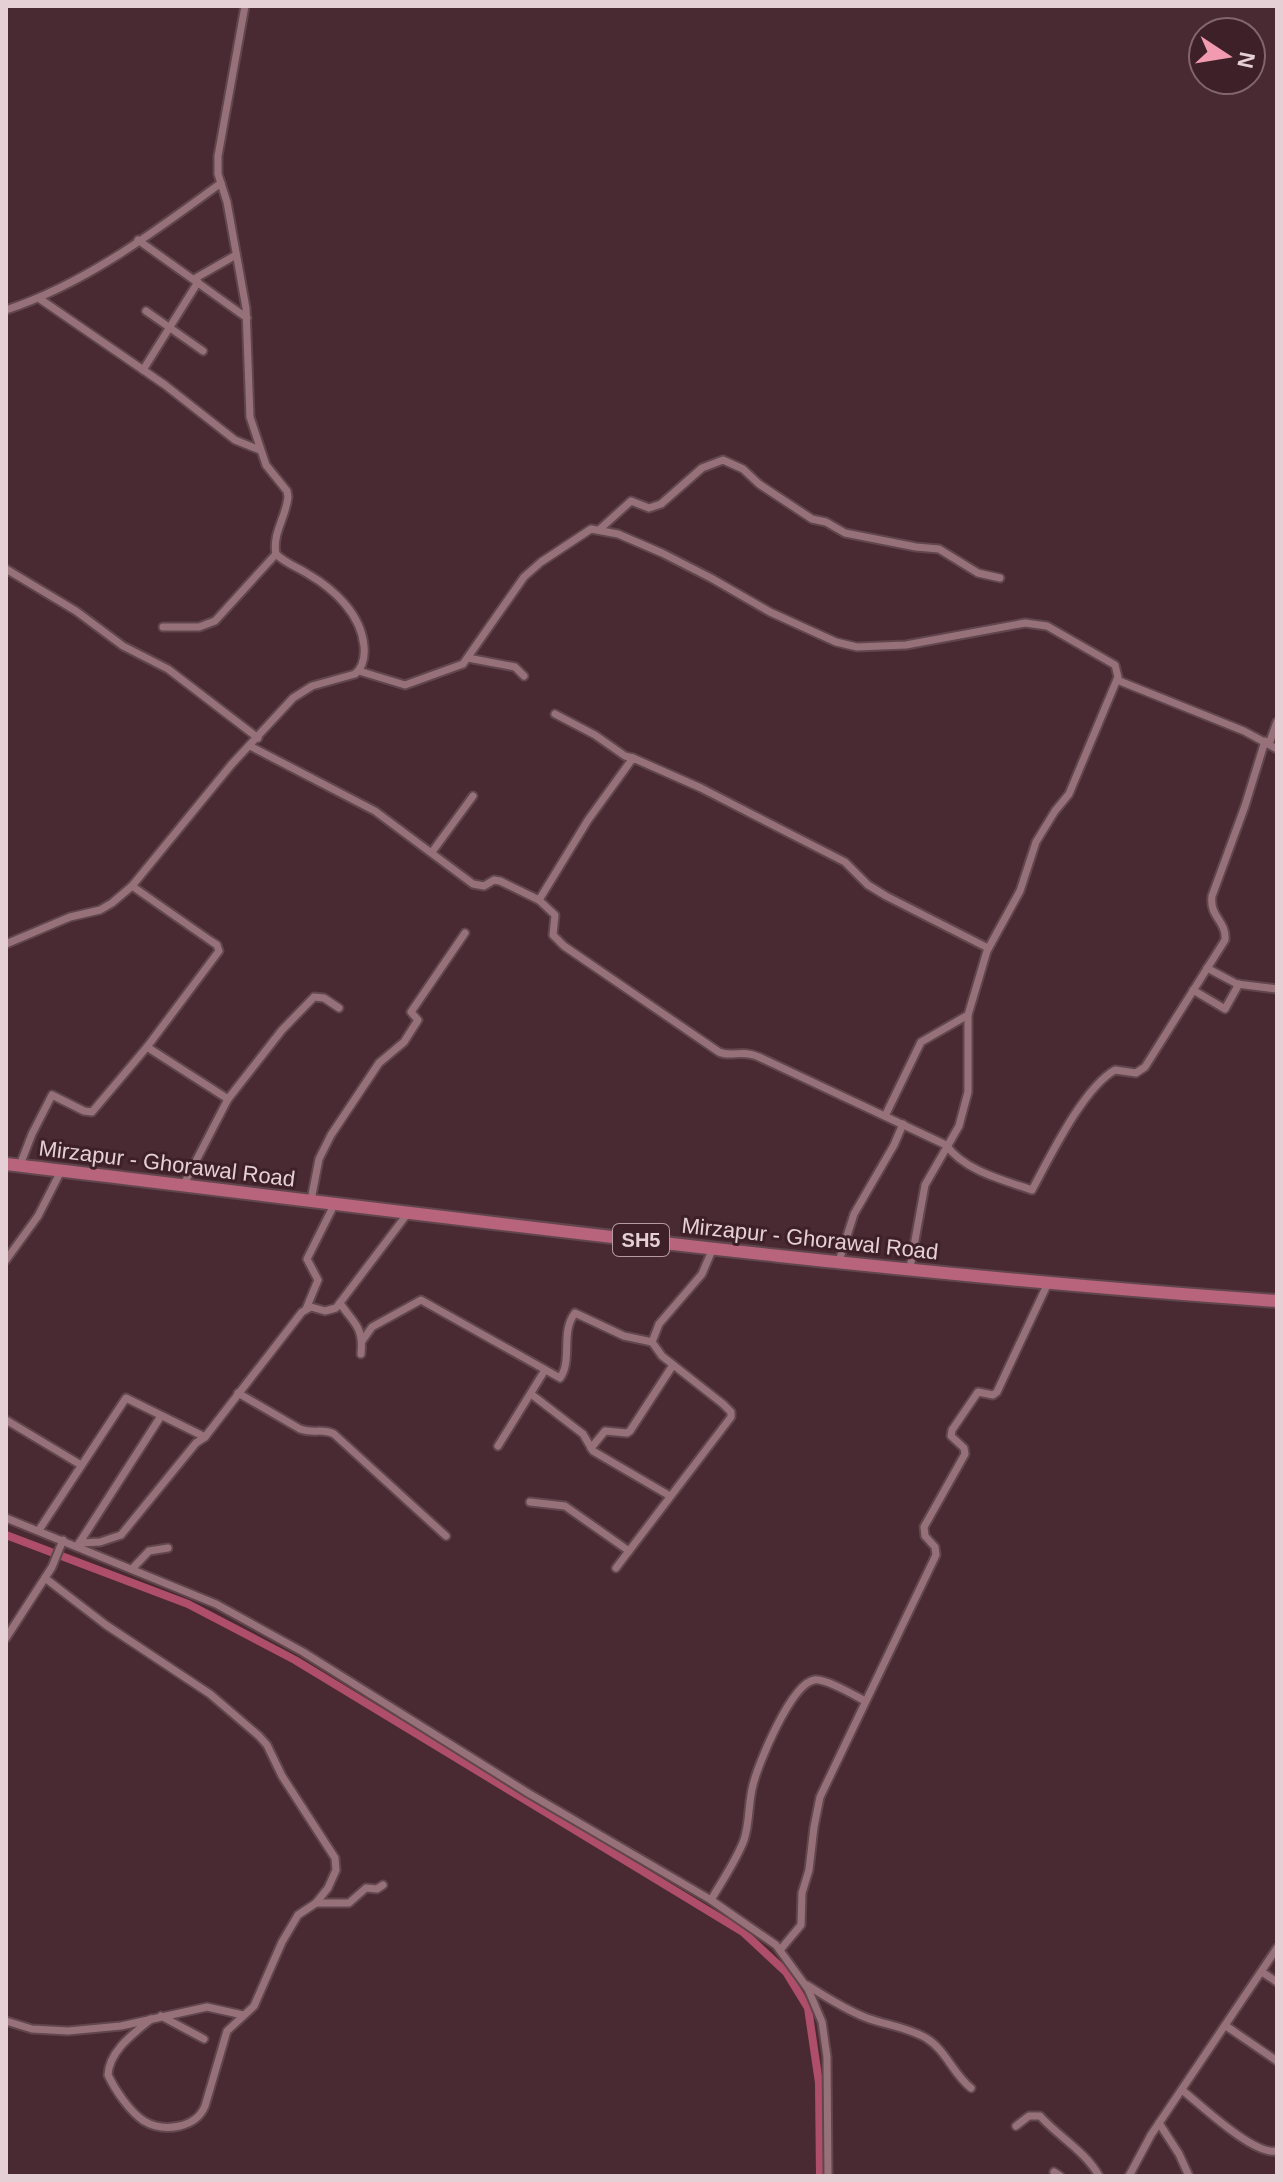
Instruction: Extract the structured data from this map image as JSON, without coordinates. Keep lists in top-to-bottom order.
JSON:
{
  "streets": {
    "main road": ["Mirzapur - Ghorawal Road", "SH5"]
  },
  "north": "right"
}
